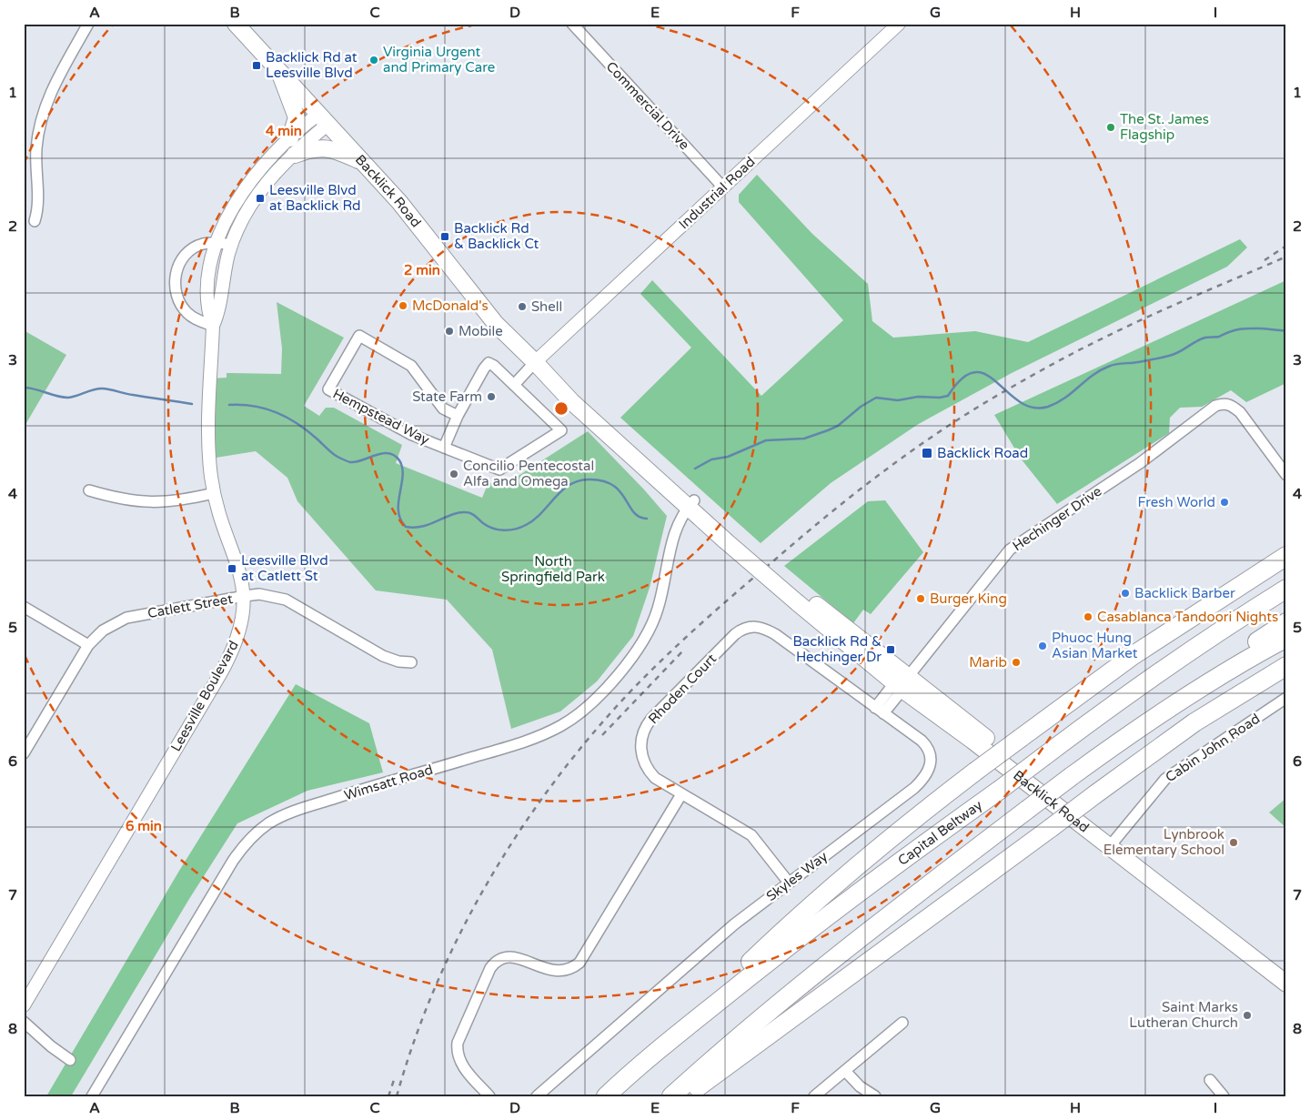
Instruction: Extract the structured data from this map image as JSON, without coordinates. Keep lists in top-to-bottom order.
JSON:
{
  "streets": {
    "highway": ["Capital Beltway"],
    "main road": ["Backlick Road"],
    "street": [
      "Commercial Drive",
      "Industrial Road",
      "Hempstead Way",
      "Hechinger Drive",
      "Catlett Street",
      "Rhoden Court",
      "Leesville Boulevard",
      "Cabin John Road",
      "Wimsatt Road",
      "Skyles Way"
    ]
  },
  "crossings": [
    ["Commercial Drive", "Industrial Road"],
    ["Backlick Road", "Industrial Road"],
    ["Backlick Road", "Hechinger Drive"],
    ["Backlick Road", "Leesville Boulevard"],
    ["Backlick Road", "Cabin John Road"],
    ["Backlick Road", "Wimsatt Road"],
    ["Catlett Street", "Leesville Boulevard"],
    ["Rhoden Court", "Skyles Way"]
  ],
  "parks": ["North Springfield Park"],
  "places": {
    "other": [
      "Virginia Urgent and Primary Care",
      "The St. James Flagship",
      "McDonald's",
      "Shell",
      "Mobile",
      "State Farm",
      "Concilio Pentecostal Alfa and Omega",
      "Fresh World",
      "Backlick Barber",
      "Burger King",
      "Casablanca Tandoori Nights",
      "Phuoc Hung Asian Market",
      "Marib",
      "Lynbrook Elementary School",
      "Saint Marks Lutheran Church"
    ],
    "transit": [
      "Backlick Rd at Leesville Blvd",
      "Leesville Blvd at Backlick Rd",
      "Backlick Rd & Backlick Ct",
      "Backlick Road",
      "Leesville Blvd at Catlett St",
      "Backlick Rd & Hechinger Dr"
    ]
  },
  "grid": {
    "columns": [
      "A",
      "B",
      "C",
      "D",
      "E",
      "F",
      "G",
      "H",
      "I"
    ],
    "rows": [
      "1",
      "2",
      "3",
      "4",
      "5",
      "6",
      "7",
      "8"
    ]
  },
  "rings": ["4 min", "2 min", "6 min"]
}
